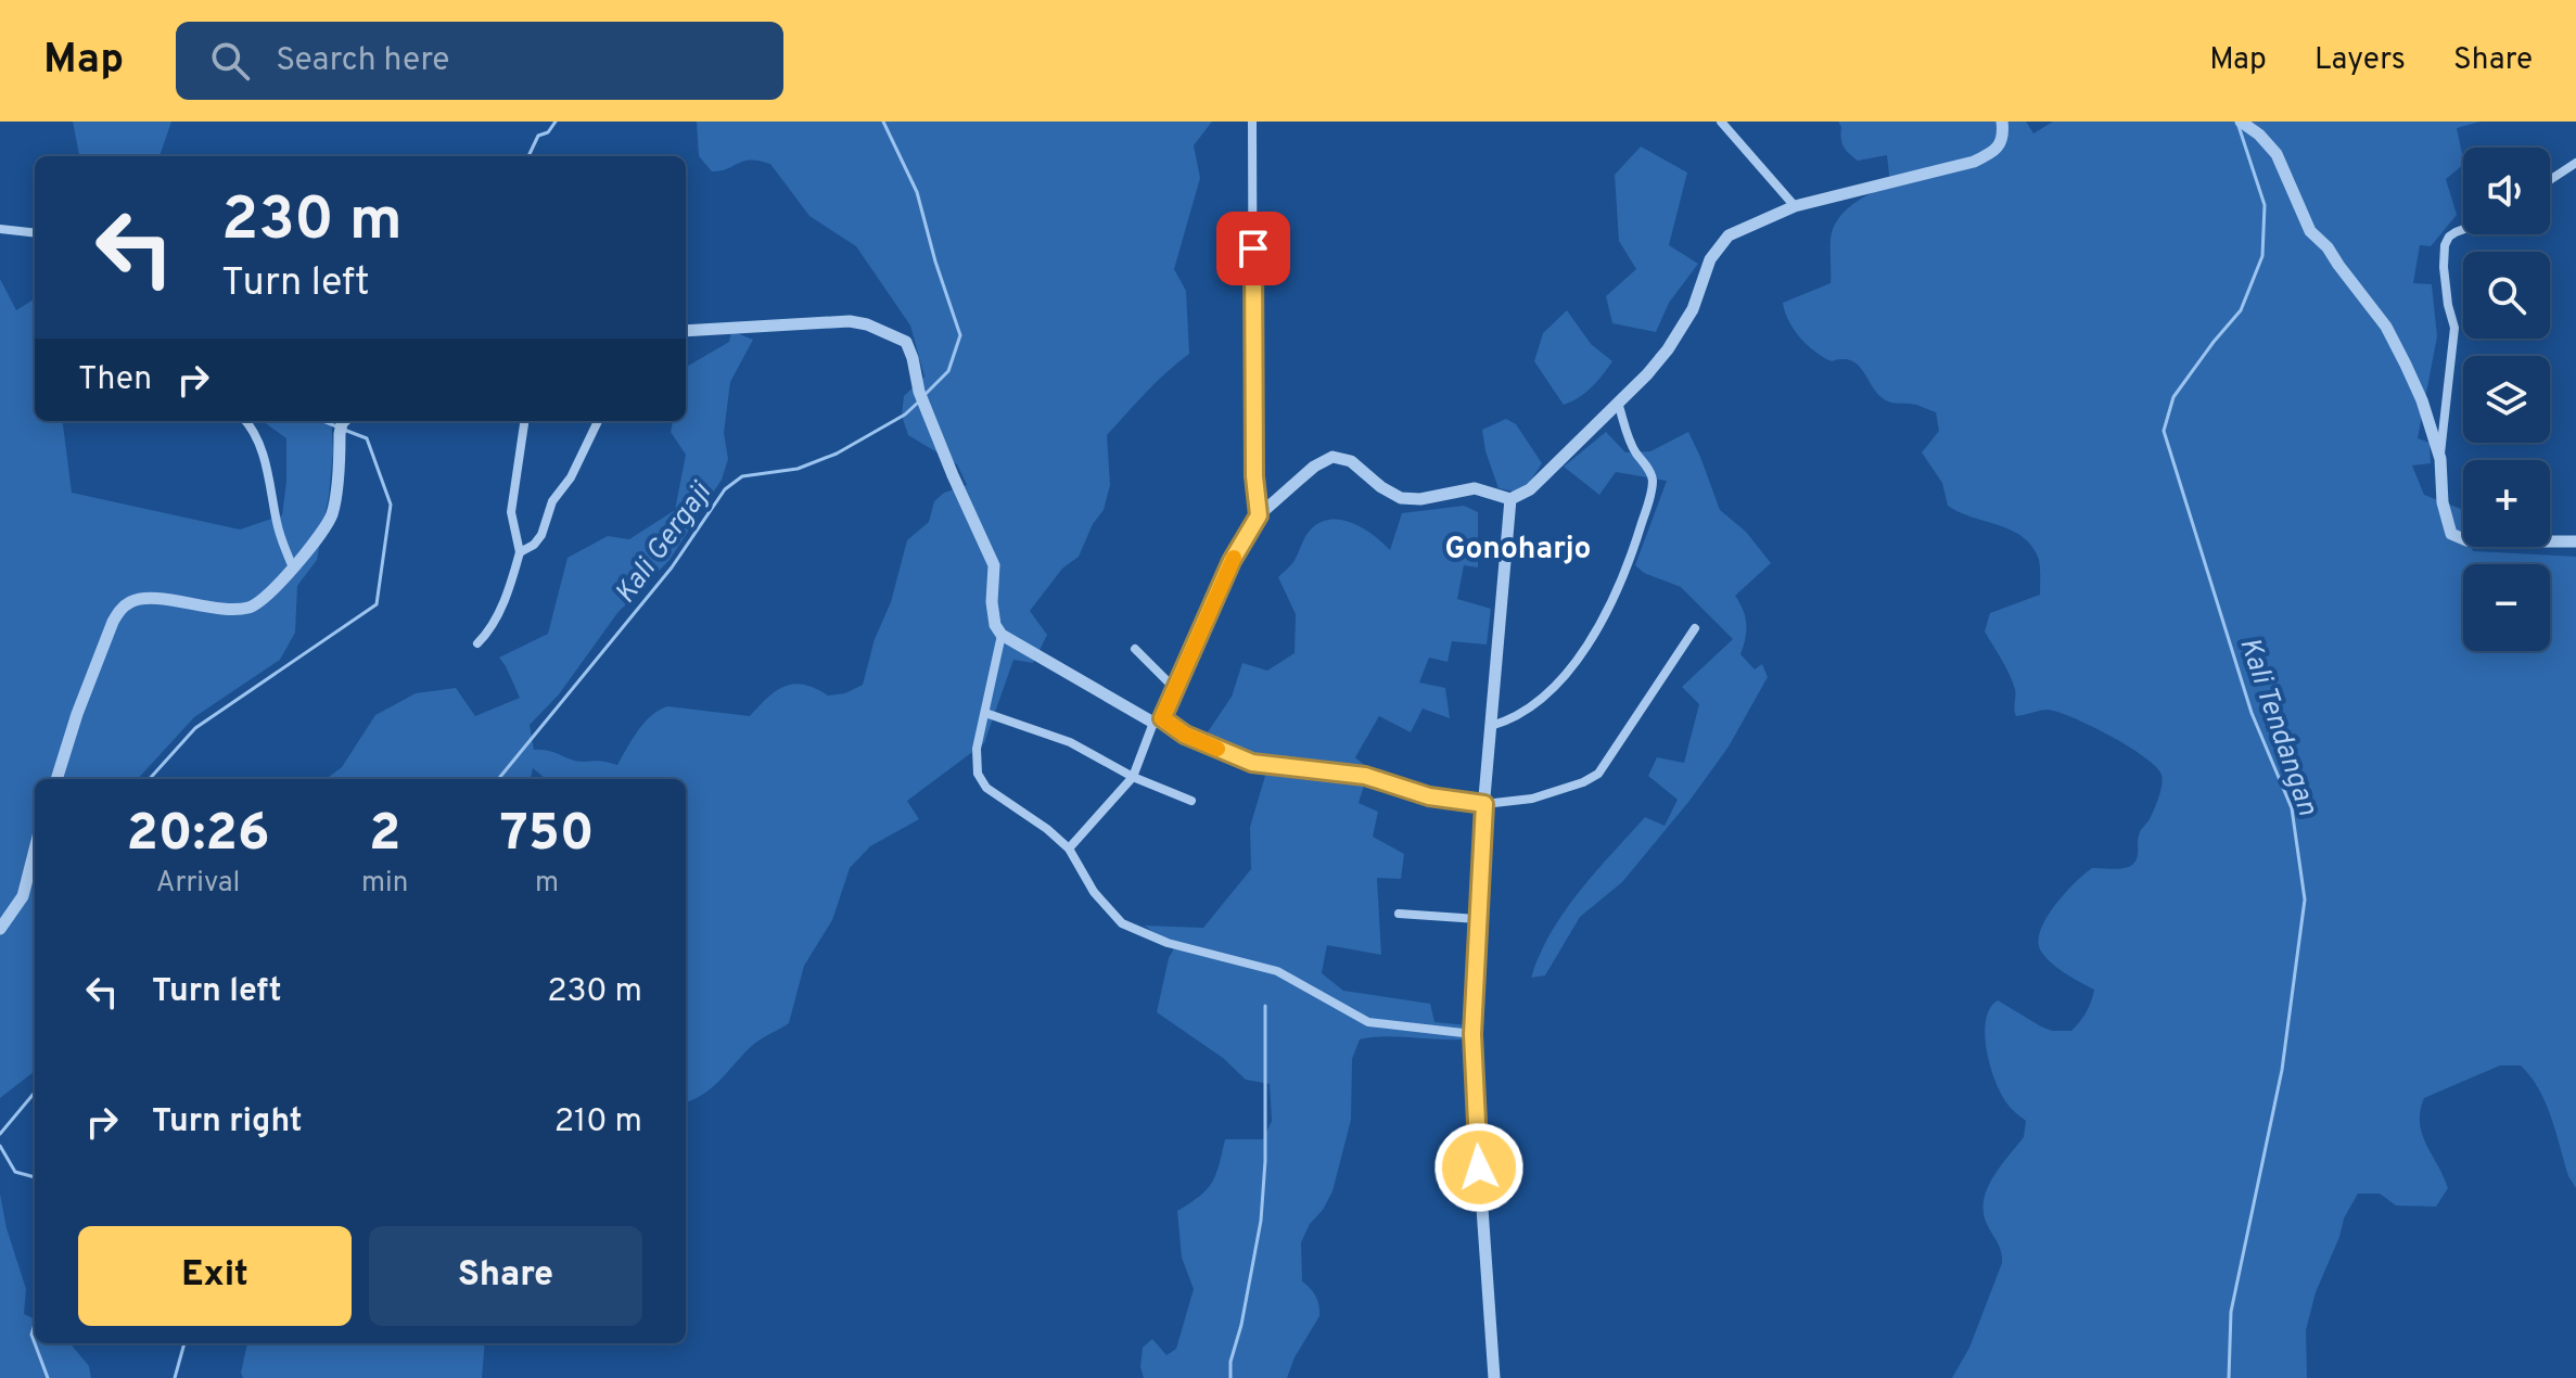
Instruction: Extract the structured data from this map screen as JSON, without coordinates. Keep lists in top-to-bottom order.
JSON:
{
  "districts": ["Gonoharjo"],
  "water": ["Kali Gergaji", "Kali Tendangan"],
  "page": {
    "header": "Map",
    "search": "Search here",
    "nav": ["Map", "Layers", "Share"],
    "map_buttons": ["+", "−"],
    "turn": ["230 m", "Turn left"],
    "then": "Then",
    "eta": [
      "20:26",
      "Arrival",
      "2",
      "min",
      "750",
      "m"
    ],
    "list": [
      {
        "name": "Turn left",
        "value": "230 m"
      },
      {
        "name": "Turn right",
        "value": "210 m"
      }
    ],
    "buttons": ["Exit", "Share"]
  }
}
